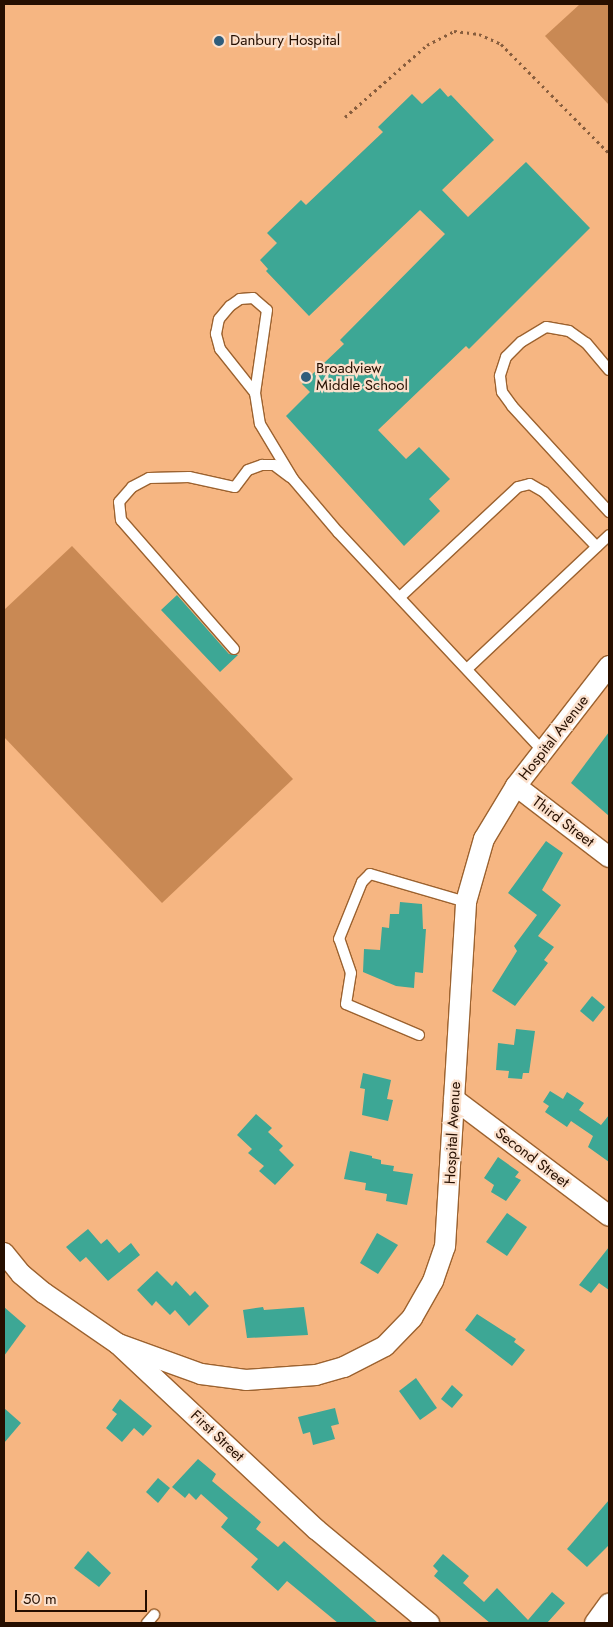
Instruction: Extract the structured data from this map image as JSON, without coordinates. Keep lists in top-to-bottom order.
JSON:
{
  "streets": {
    "street": [
      "Hospital Avenue",
      "Third Street",
      "Second Street",
      "First Street"
    ]
  },
  "crossings": [
    ["Hospital Avenue", "Third Street"],
    ["Hospital Avenue", "Second Street"],
    ["Hospital Avenue", "First Street"]
  ],
  "places": ["Danbury Hospital", "Broadview Middle School"],
  "scale_bar": "50 m"
}
